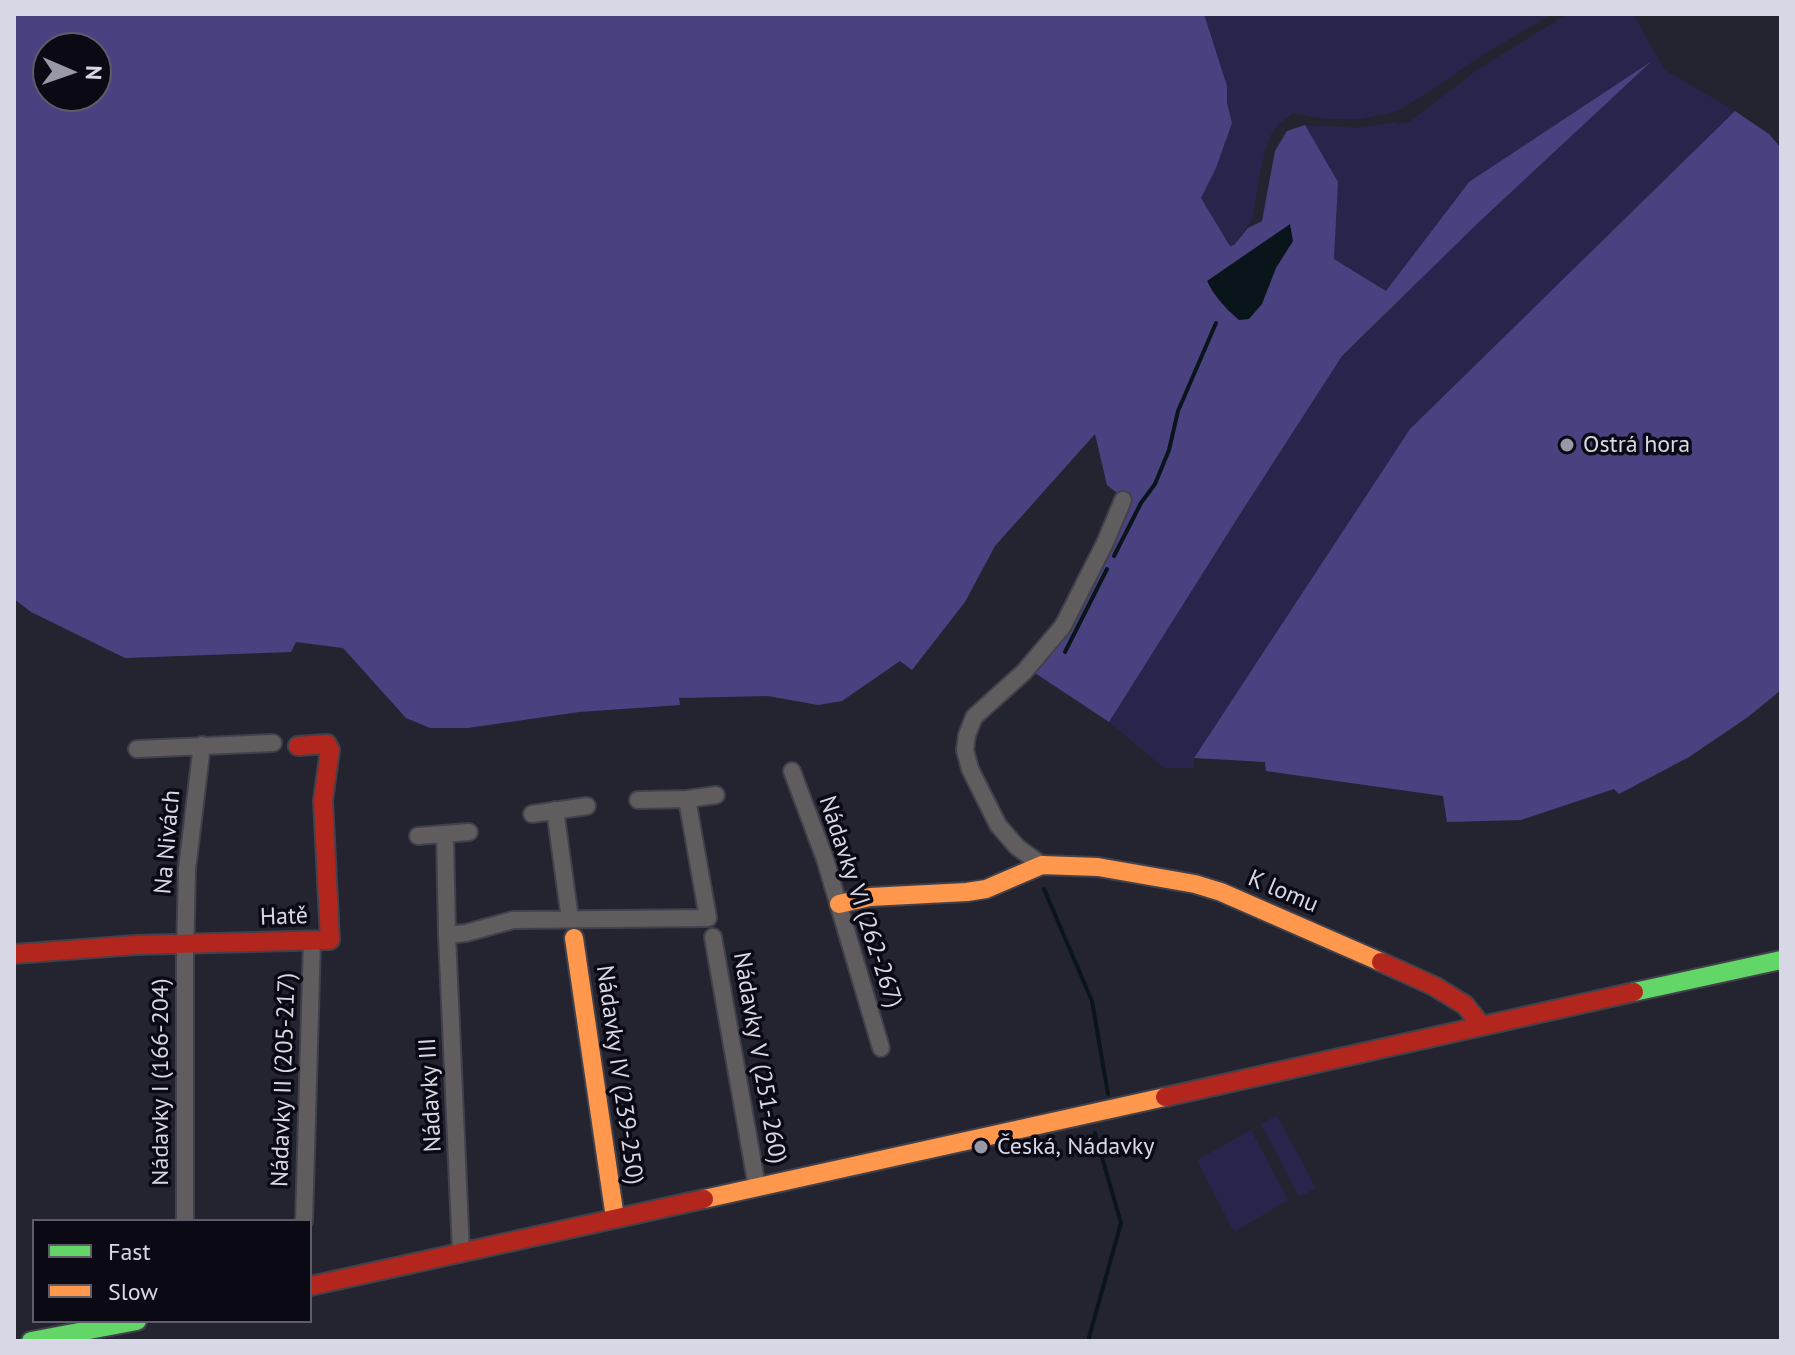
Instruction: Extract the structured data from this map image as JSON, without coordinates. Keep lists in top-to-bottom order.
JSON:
{
  "streets": {
    "street": [
      "Na Nivách",
      "K lomu",
      "Nádavky VI (262-267)",
      "Hatě",
      "Nádavky V (251-260)",
      "Nádavky IV (239-250)",
      "Nádavky II (205-217)",
      "Nádavky I (166-204)",
      "Nádavky III"
    ]
  },
  "crossings": [
    ["Na Nivách", "Hatě"],
    ["Na Nivách", "Nádavky I (166-204)"],
    ["K lomu", "Nádavky VI (262-267)"],
    ["Hatě", "Nádavky II (205-217)"],
    ["Hatě", "Nádavky I (166-204)"]
  ],
  "places": ["Ostrá hora", "Česká, Nádavky"],
  "legend": ["Fast", "Slow"],
  "north": "right"
}
